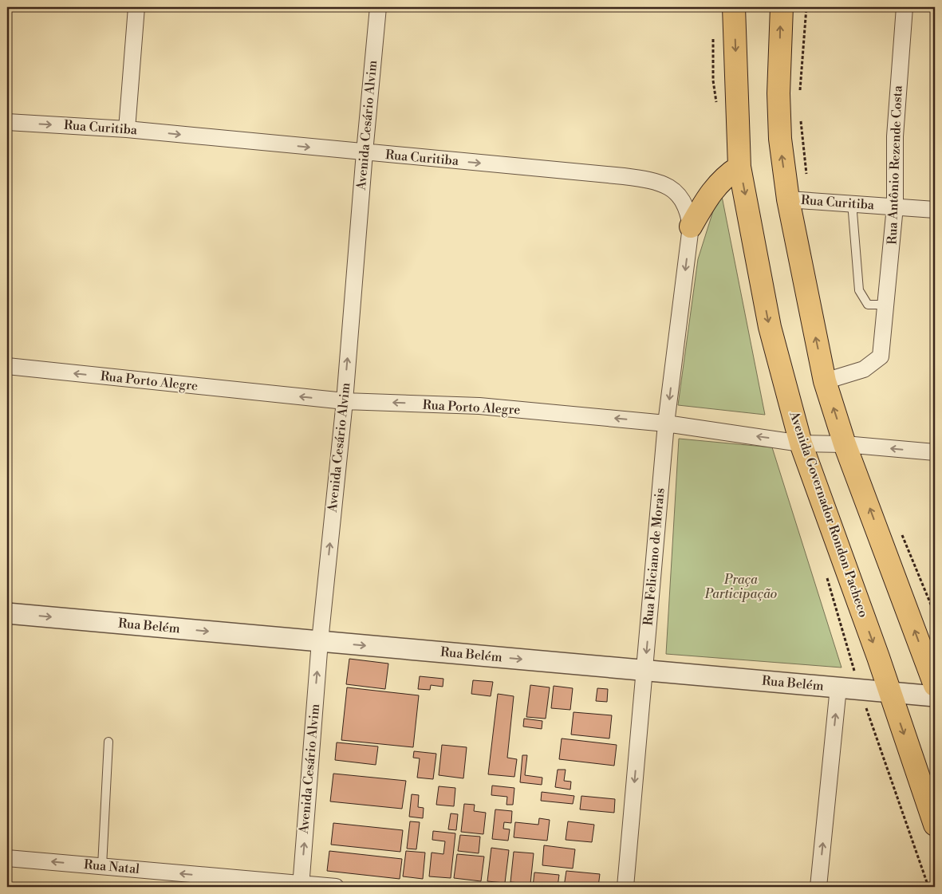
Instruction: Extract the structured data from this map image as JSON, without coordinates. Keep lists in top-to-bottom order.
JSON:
{
  "streets": {
    "main road": ["Avenida Governador Rondon Pacheco"],
    "street": [
      "Avenida Cesário Alvim",
      "Rua Curitiba",
      "Rua Antônio Rezende Costa",
      "Rua Porto Alegre",
      "Rua Feliciano de Morais",
      "Rua Belém",
      "Rua Natal"
    ]
  },
  "crossings": [
    ["Avenida Cesário Alvim", "Rua Curitiba"],
    ["Avenida Cesário Alvim", "Rua Porto Alegre"],
    ["Avenida Cesário Alvim", "Rua Belém"],
    ["Avenida Cesário Alvim", "Rua Natal"],
    ["Rua Curitiba", "Rua Antônio Rezende Costa"],
    ["Rua Curitiba", "Rua Feliciano de Morais"],
    ["Rua Porto Alegre", "Avenida Governador Rondon Pacheco"],
    ["Rua Porto Alegre", "Rua Feliciano de Morais"],
    ["Avenida Governador Rondon Pacheco", "Rua Belém"],
    ["Rua Feliciano de Morais", "Rua Belém"]
  ],
  "one_way": [
    "Avenida Cesário Alvim",
    "Rua Curitiba",
    "Rua Porto Alegre",
    "Rua Feliciano de Morais",
    "Rua Belém",
    "Rua Natal"
  ],
  "parks": ["Praça Participação"]
}
